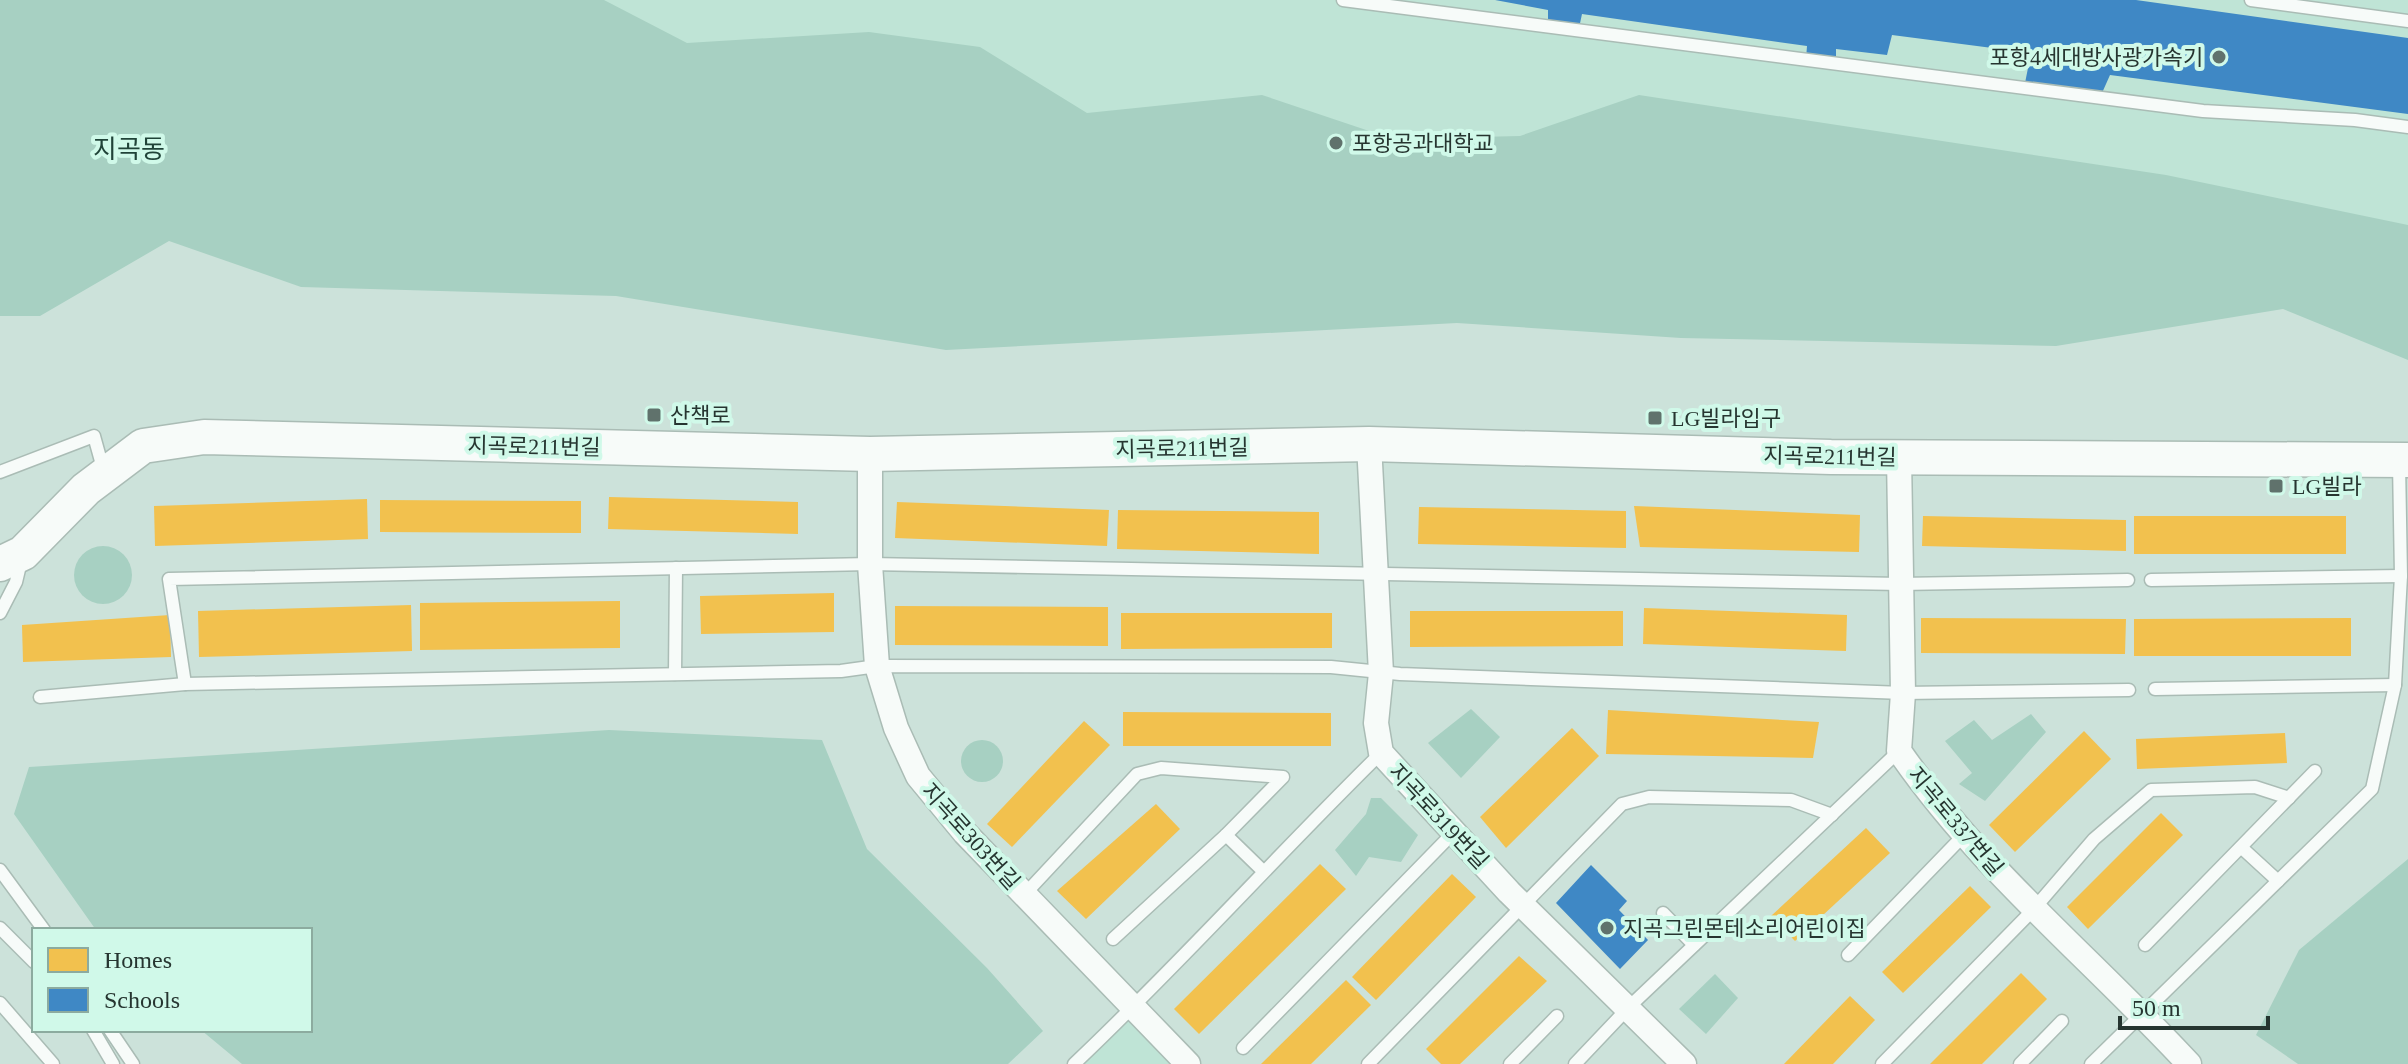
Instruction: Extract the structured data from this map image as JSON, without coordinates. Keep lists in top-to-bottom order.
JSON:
{
  "streets": {
    "main road": ["지곡로211번길"],
    "street": ["지곡로319번길", "지곡로337번길", "지곡로303번길"]
  },
  "crossings": [
    ["지곡로211번길", "지곡로319번길"],
    ["지곡로211번길", "지곡로337번길"],
    ["지곡로211번길", "지곡로303번길"]
  ],
  "districts": ["지곡동"],
  "places": {
    "other": ["포항4세대방사광가속기", "포항공과대학교", "지곡그린몬테소리어린이집"],
    "transit": ["산책로", "LG빌라입구", "LG빌라"]
  },
  "legend": ["Homes", "Schools"],
  "scale_bar": "50 m"
}
